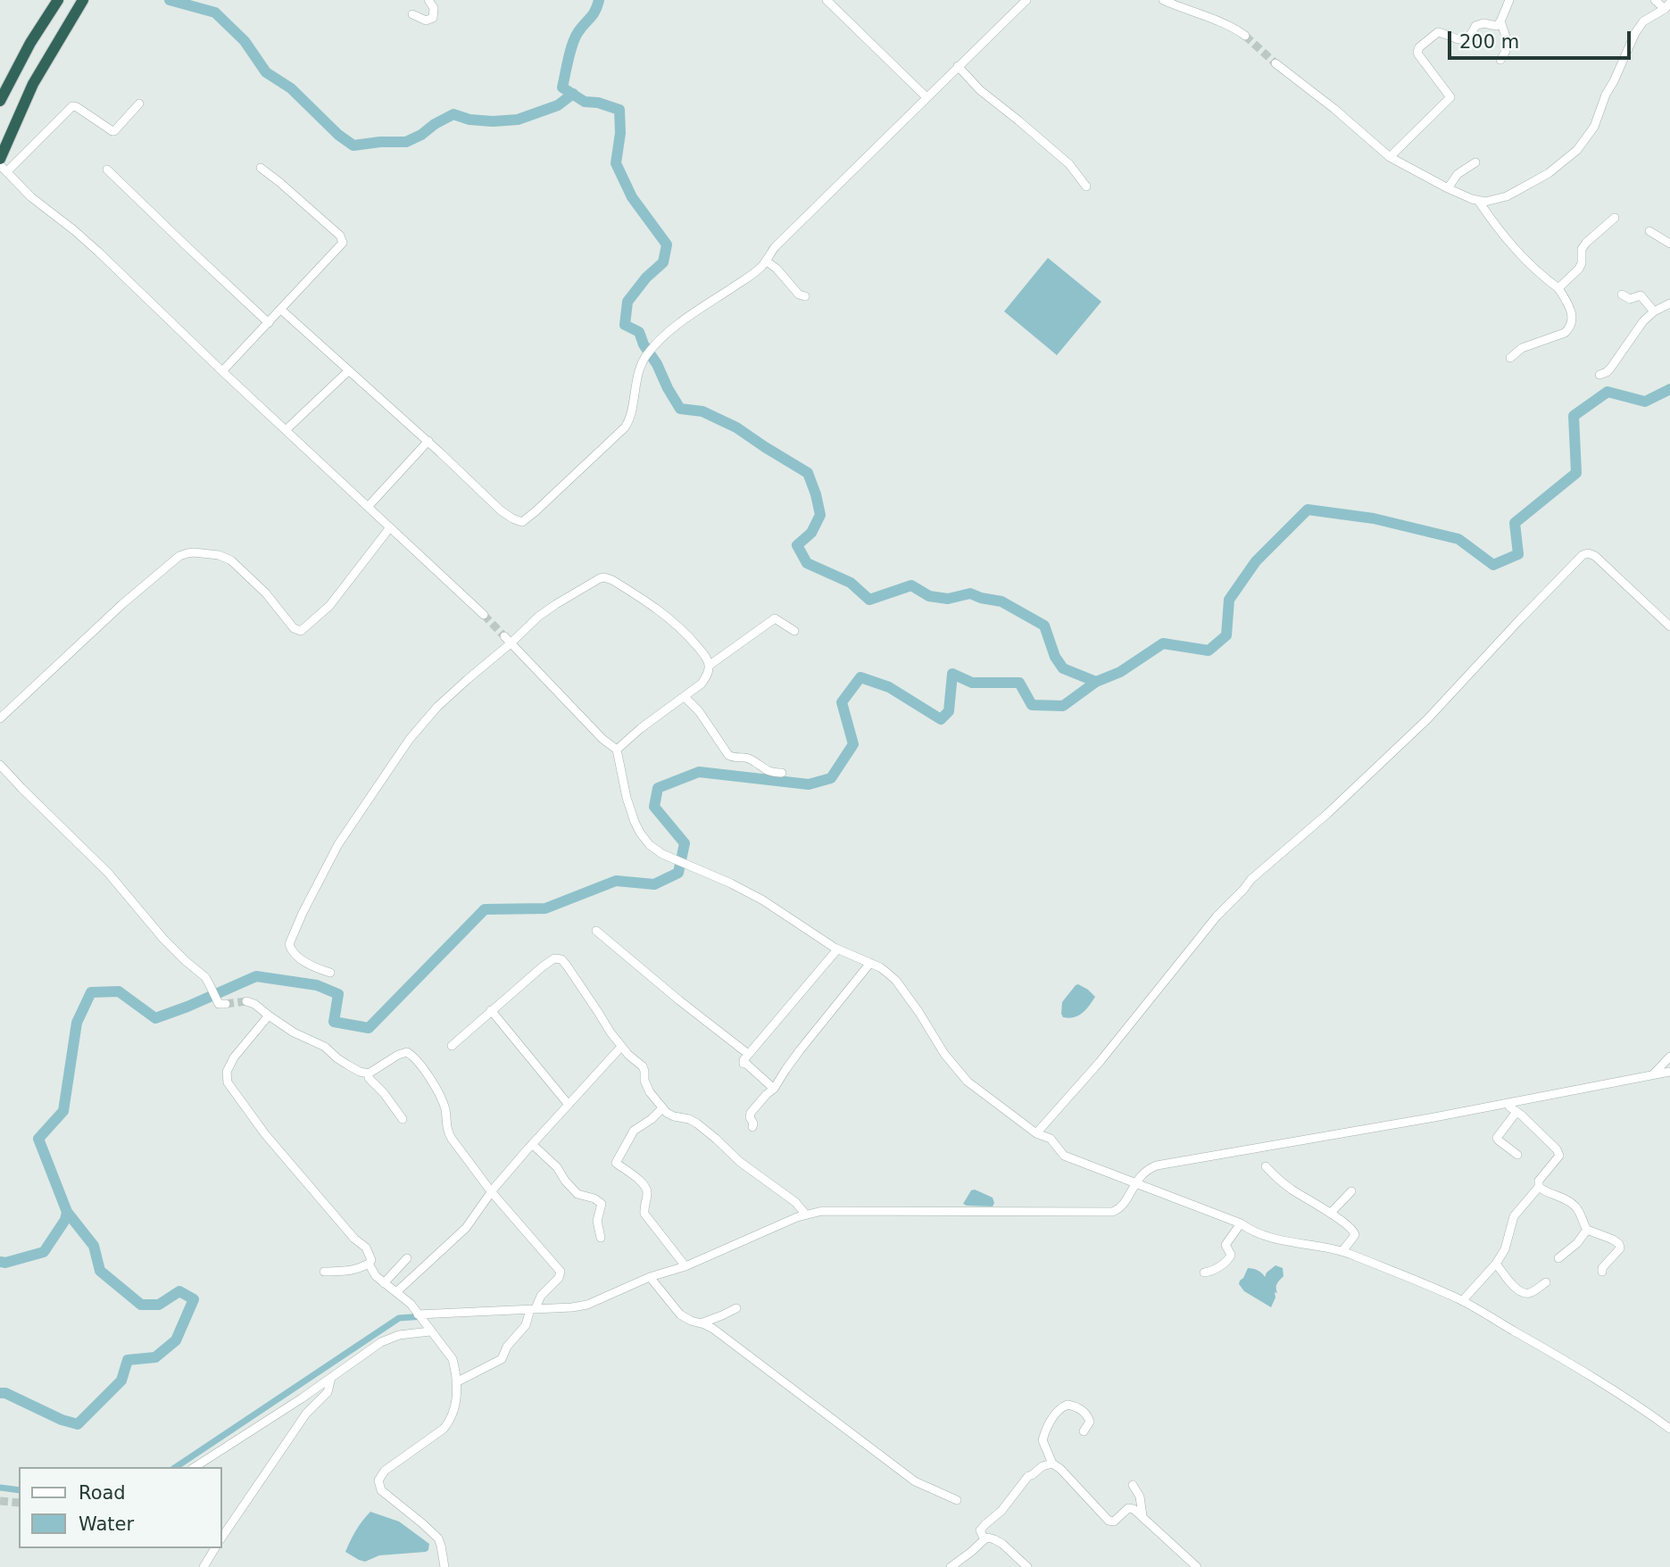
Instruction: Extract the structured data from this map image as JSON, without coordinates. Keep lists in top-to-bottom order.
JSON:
{
  "legend": ["Road", "Water"],
  "scale_bar": "200 m"
}
